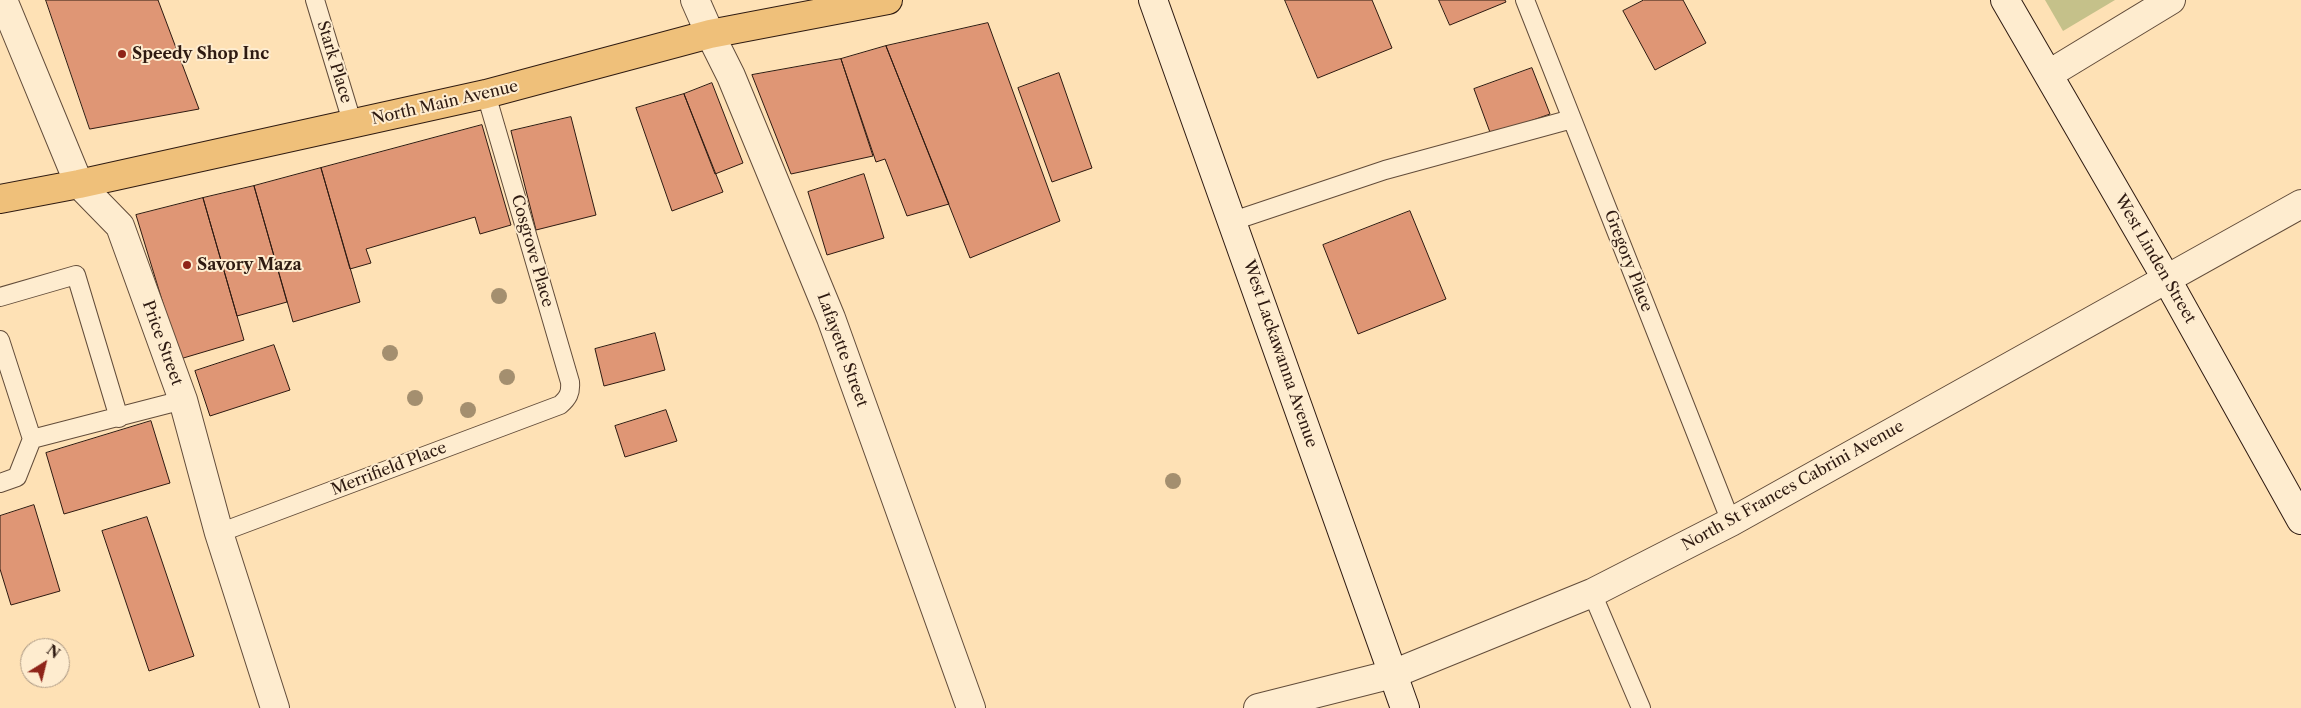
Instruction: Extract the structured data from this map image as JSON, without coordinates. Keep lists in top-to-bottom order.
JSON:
{
  "streets": {
    "main road": ["North Main Avenue"],
    "street": [
      "West Linden Street",
      "Price Street",
      "Lafayette Street",
      "West Lackawanna Avenue",
      "North St Frances Cabrini Avenue"
    ],
    "lane": [
      "Stark Place",
      "Cosgrove Place",
      "Gregory Place",
      "Merrifield Place"
    ]
  },
  "crossings": [
    ["Stark Place", "North Main Avenue"],
    ["North Main Avenue", "Cosgrove Place"],
    ["North Main Avenue", "Price Street"],
    ["North Main Avenue", "Lafayette Street"],
    ["Cosgrove Place", "Merrifield Place"],
    ["West Linden Street", "North St Frances Cabrini Avenue"],
    ["Gregory Place", "North St Frances Cabrini Avenue"],
    ["Price Street", "Merrifield Place"],
    ["West Lackawanna Avenue", "North St Frances Cabrini Avenue"]
  ],
  "places": ["Speedy Shop Inc", "Savory Maza"],
  "north": "top right"
}
